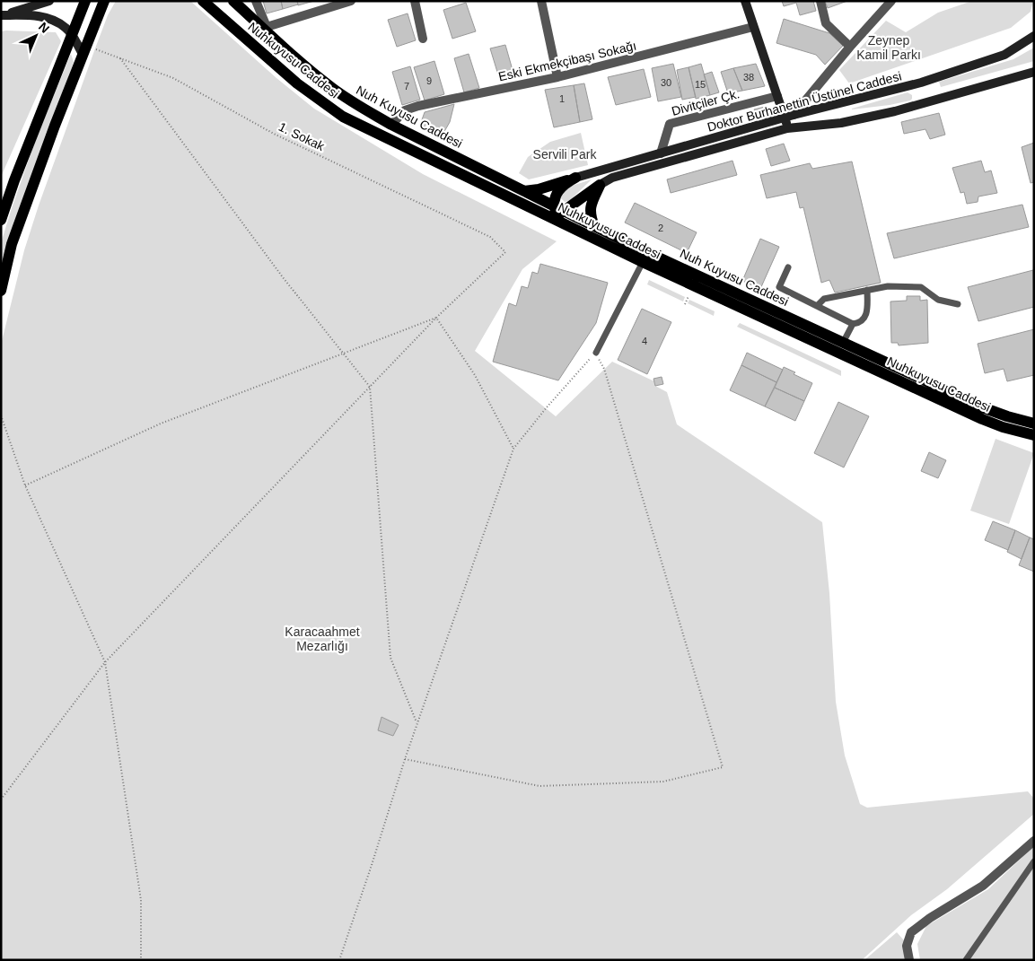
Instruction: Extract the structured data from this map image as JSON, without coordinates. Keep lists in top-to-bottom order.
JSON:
{
  "streets": {
    "main road": ["Nuhkuyusu Caddesi", "Nuh Kuyusu Caddesi"],
    "street": ["Eski Ekmekçibaşı Sokağı", "Doktor Burhanettin Üstünel Caddesi", "Divitçiler Çk."],
    "path": ["1. Sokak"]
  },
  "crossings": [
    ["Nuhkuyusu Caddesi", "Nuh Kuyusu Caddesi"],
    ["Eski Ekmekçibaşı Sokağı", "Nuh Kuyusu Caddesi"],
    ["Doktor Burhanettin Üstünel Caddesi", "Divitçiler Çk."]
  ],
  "parks": ["Zeynep Kamil Parkı", "Servili Park", "Karacaahmet Mezarlığı"],
  "house_numbers": [
    "38",
    "9",
    "30",
    "15",
    "7",
    "1",
    "2",
    "4"
  ],
  "north": "top right"
}
